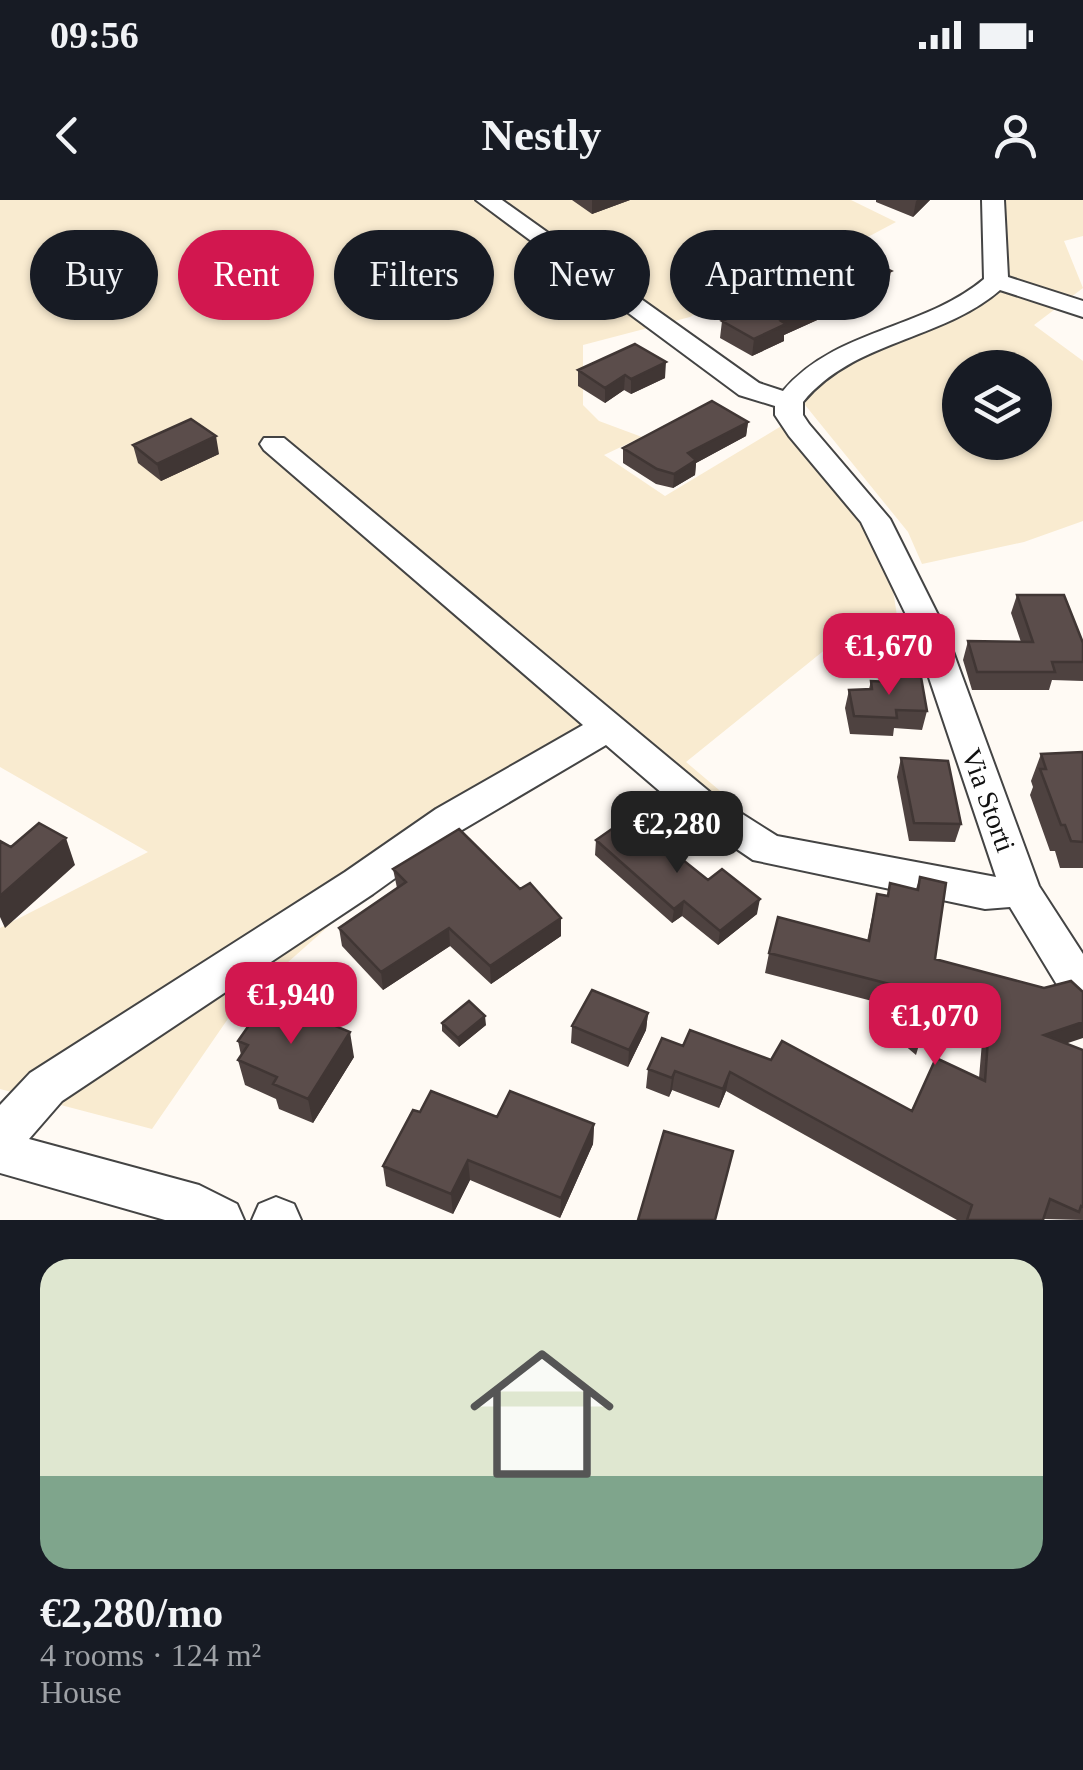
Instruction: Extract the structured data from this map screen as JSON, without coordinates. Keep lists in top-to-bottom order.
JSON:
{
  "streets": {
    "street": ["Via Storti"]
  },
  "page": {
    "status": "09:56",
    "header": "Nestly",
    "chip": [
      "Buy",
      "Rent",
      "Filters",
      "New",
      "Apartment"
    ],
    "price": [
      "€1,670",
      "€2,280",
      "€1,940",
      "€1,070"
    ],
    "list": [
      {
        "name": "€2,280/mo",
        "note": "4 rooms · 124 m² · House"
      }
    ]
  }
}
